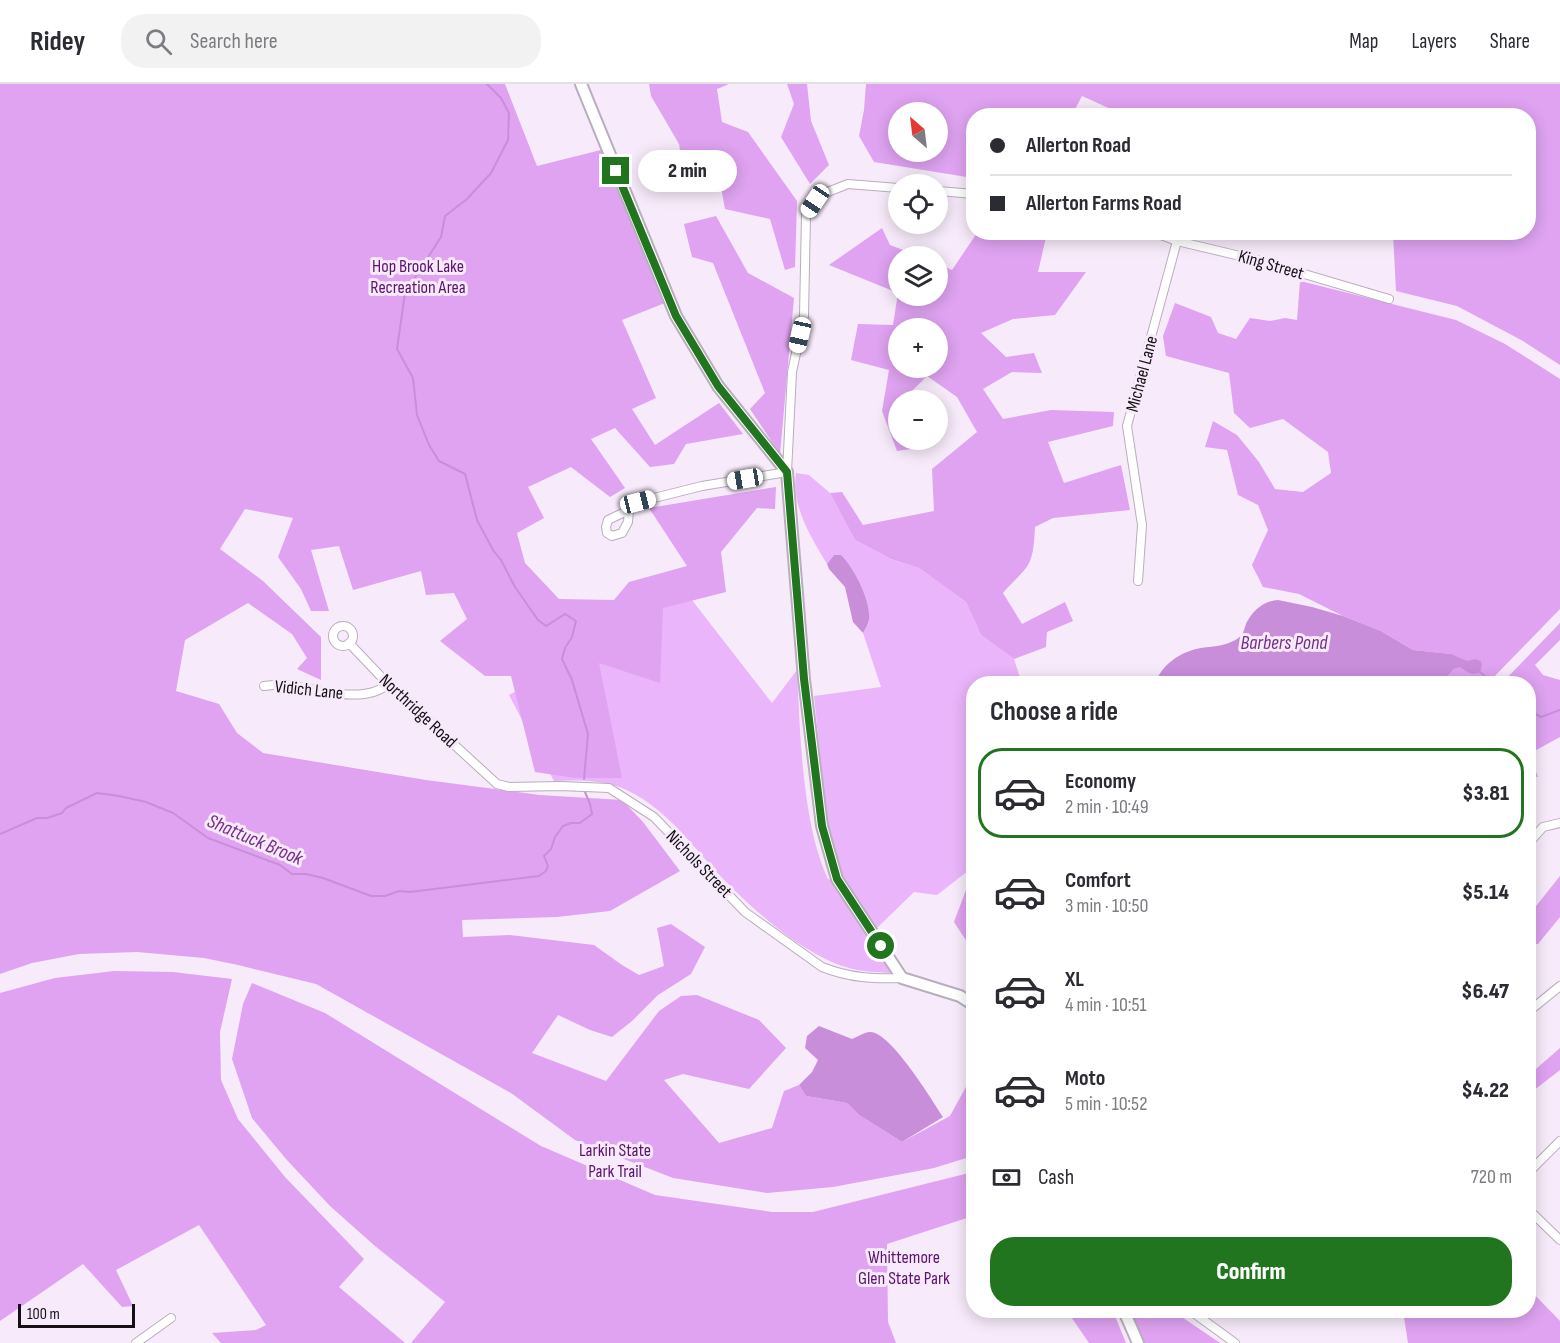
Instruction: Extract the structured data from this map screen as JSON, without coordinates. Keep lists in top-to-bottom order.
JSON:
{
  "streets": {
    "street": [
      "King Street",
      "Michael Lane",
      "Vidich Lane",
      "Northridge Road",
      "Nichols Street"
    ]
  },
  "crossings": [
    ["King Street", "Michael Lane"],
    ["Vidich Lane", "Northridge Road"],
    ["Northridge Road", "Nichols Street"]
  ],
  "water": ["Barbers Pond", "Shattuck Brook"],
  "parks": ["Hop Brook Lake Recreation Area", "Larkin State Park Trail", "Whittemore Glen State Park"],
  "scale_bar": "100 m",
  "north": "top left",
  "page": {
    "header": "Ridey",
    "search": "Search here",
    "nav": ["Map", "Layers", "Share"],
    "map_buttons": ["+", "−"],
    "banner": ["Allerton Road", "Allerton Farms Road"],
    "bubble": "2 min",
    "heading": "Choose a ride",
    "list": [
      {
        "name": "Economy",
        "note": "2 min · 10:49",
        "value": "$3.81"
      },
      {
        "name": "Comfort",
        "note": "3 min · 10:50",
        "value": "$5.14"
      },
      {
        "name": "XL",
        "note": "4 min · 10:51",
        "value": "$6.47"
      },
      {
        "name": "Moto",
        "note": "5 min · 10:52",
        "value": "$4.22"
      }
    ],
    "pay": ["Cash", "720 m"],
    "buttons": "Confirm",
    "scale": "100 m"
  }
}
